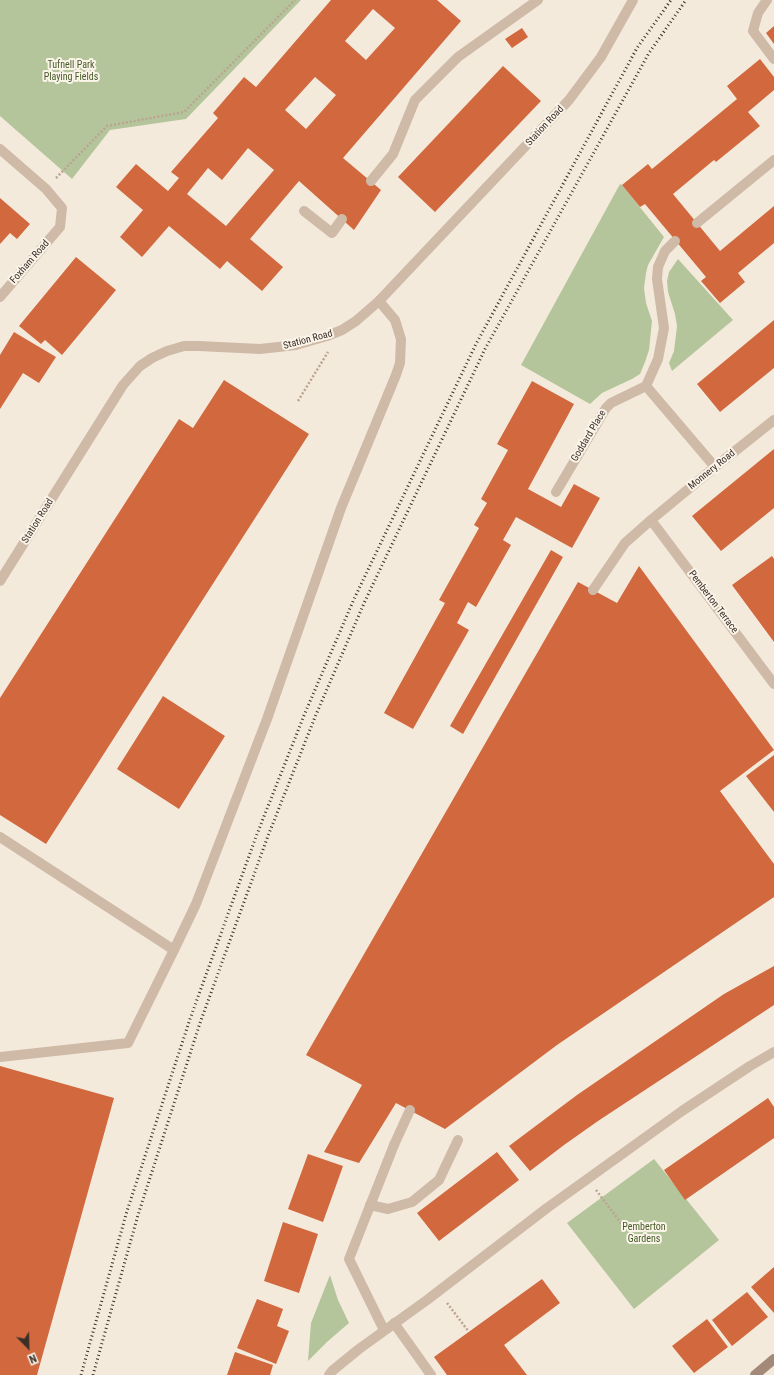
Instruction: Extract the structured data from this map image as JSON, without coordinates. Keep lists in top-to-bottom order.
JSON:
{
  "streets": {
    "street": [
      "Station Road",
      "Foxham Road",
      "Goddard Place",
      "Monnery Road",
      "Pemberton Terrace"
    ]
  },
  "crossings": [
    ["Monnery Road", "Pemberton Terrace"]
  ],
  "parks": ["Tufnell Park Playing Fields", "Pemberton Gardens"],
  "north": "bottom right"
}
